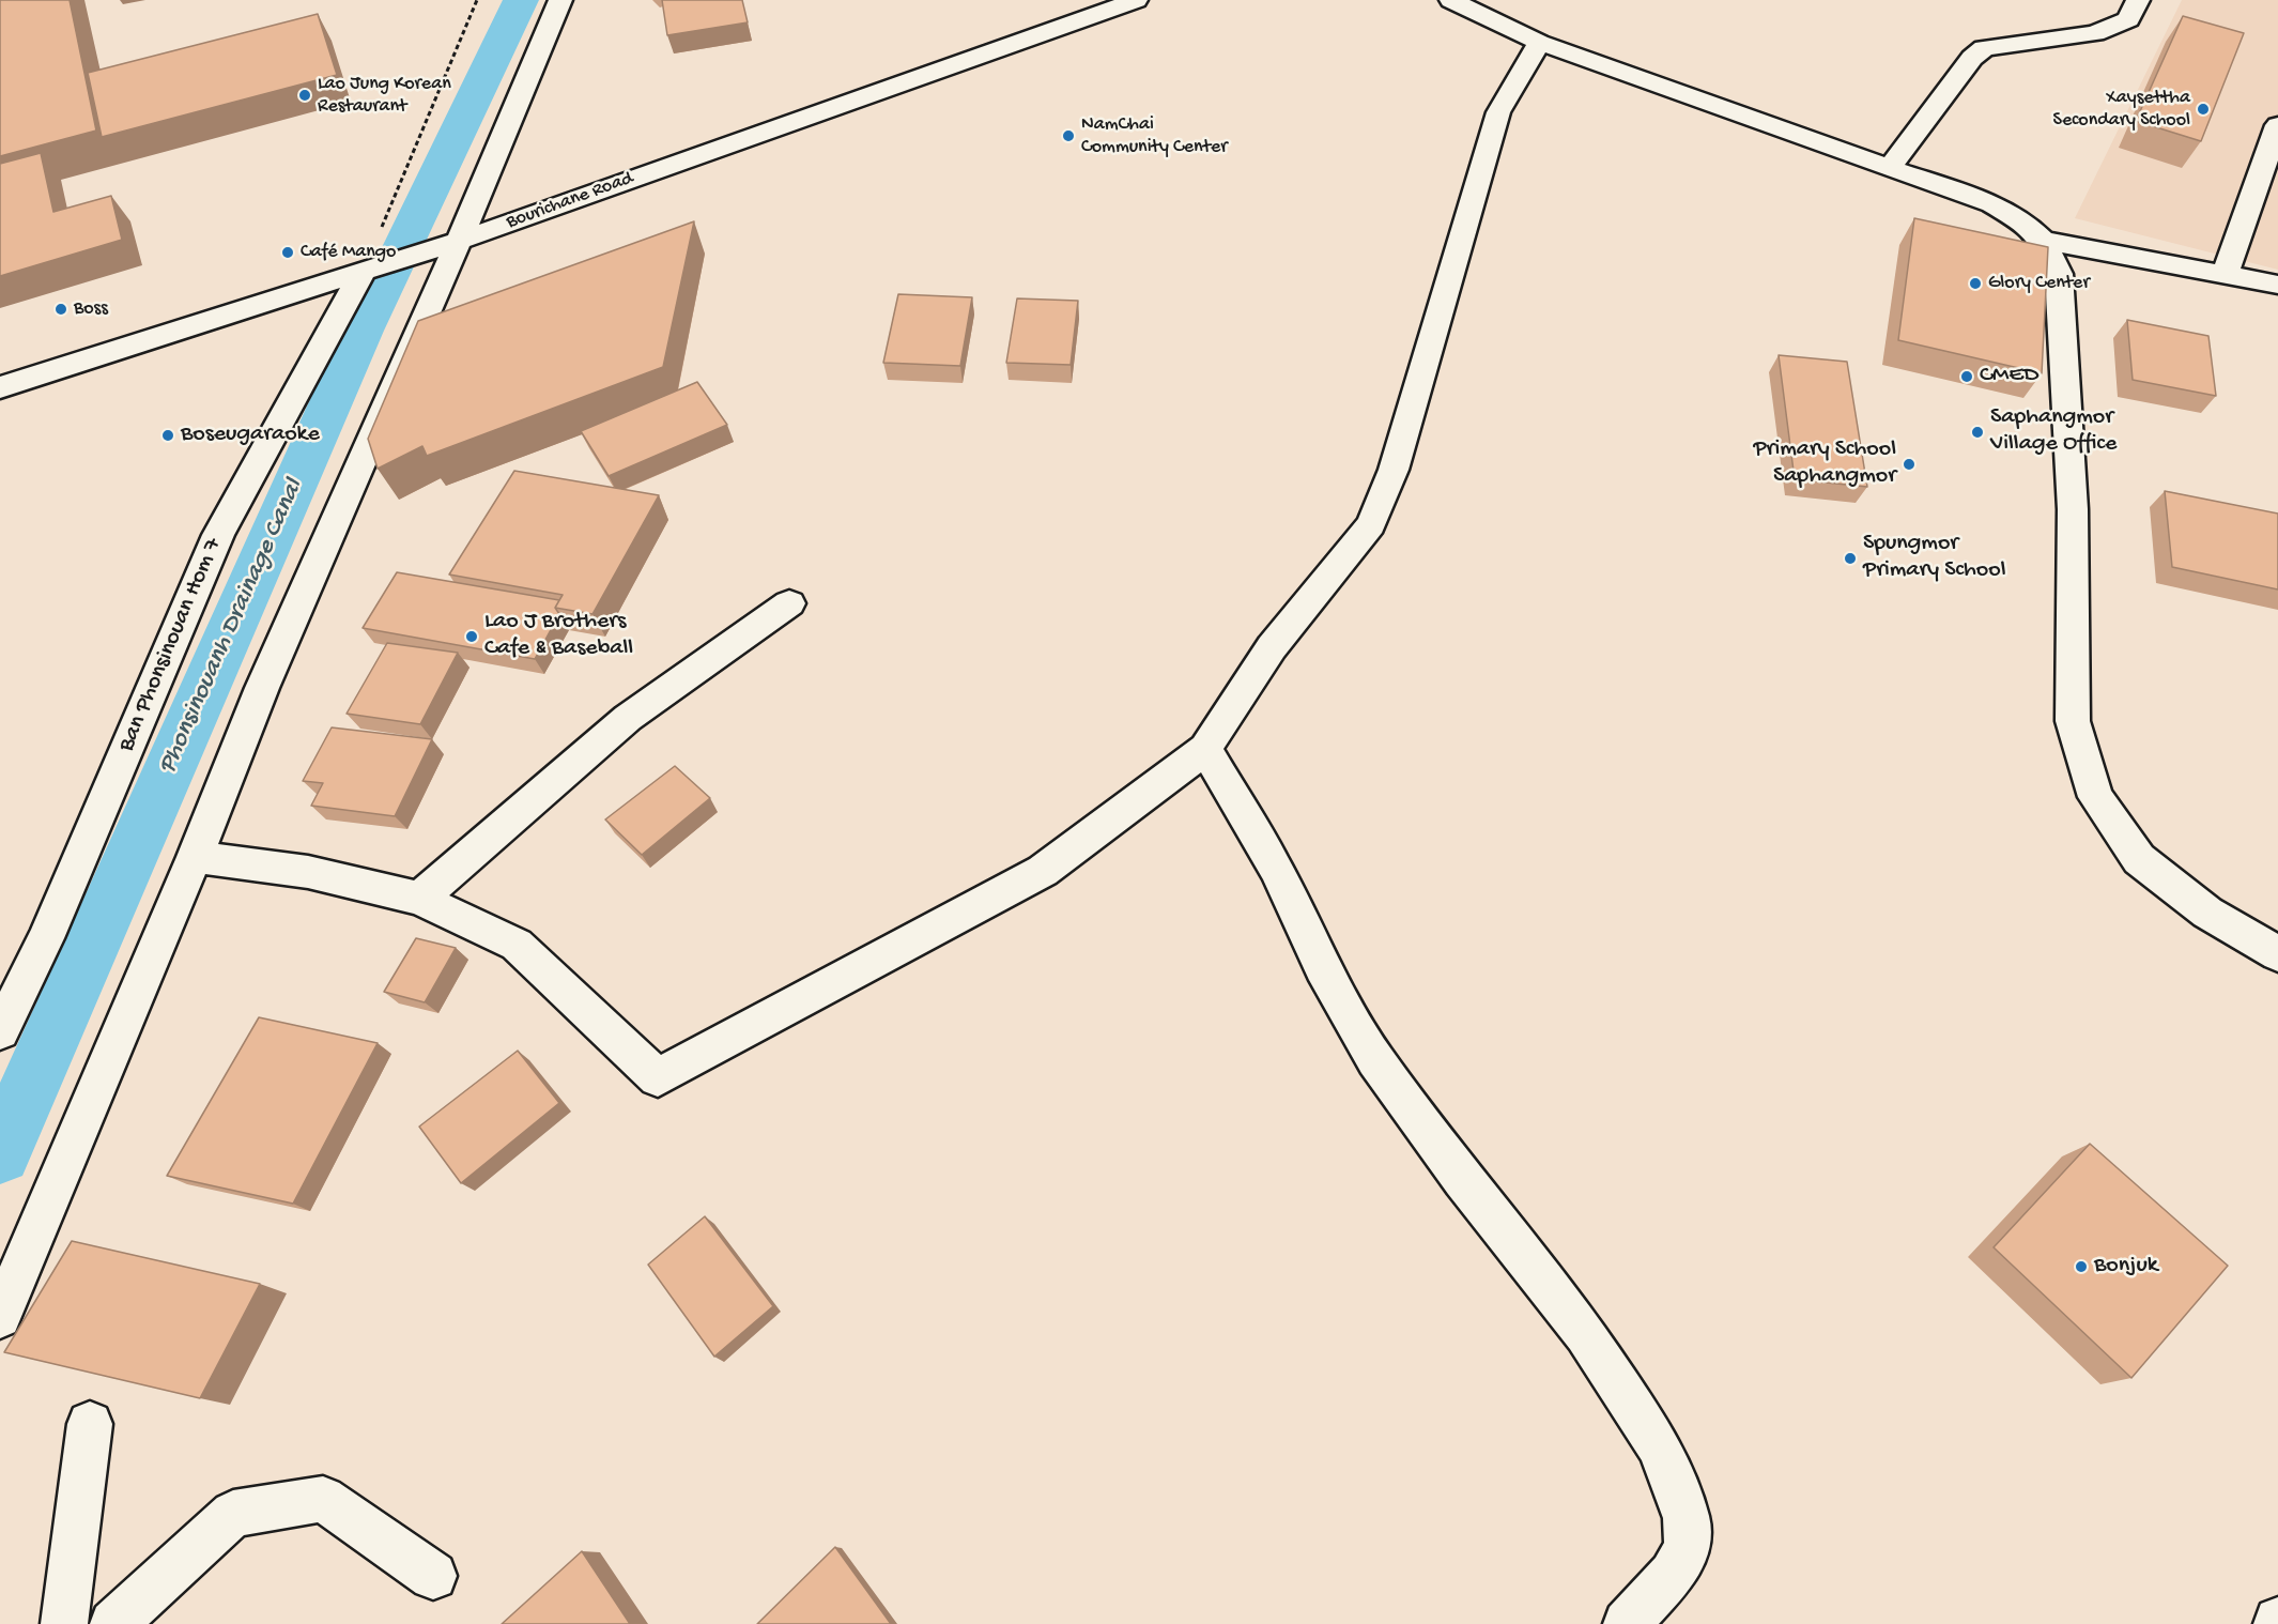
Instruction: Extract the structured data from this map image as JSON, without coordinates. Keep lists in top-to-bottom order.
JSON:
{
  "streets": {
    "street": ["Bourichane Road", "Ban Phonsinouan Hom 7"]
  },
  "crossings": [
    ["Bourichane Road", "Ban Phonsinouan Hom 7"]
  ],
  "water": ["Phonsinouanh Drainage Canal"],
  "places": [
    "Lao Jung Korean Restaurant",
    "Xaysettha Secondary School",
    "NamChai Community Center",
    "Café Mango",
    "Glory Center",
    "Boss",
    "CMED",
    "Saphangmor Village Office",
    "Boseugaraoke",
    "Primary School Saphangmor",
    "Spungmor Primary School",
    "Lao J Brothers Cafe & Baseball",
    "Bonjuk"
  ]
}
